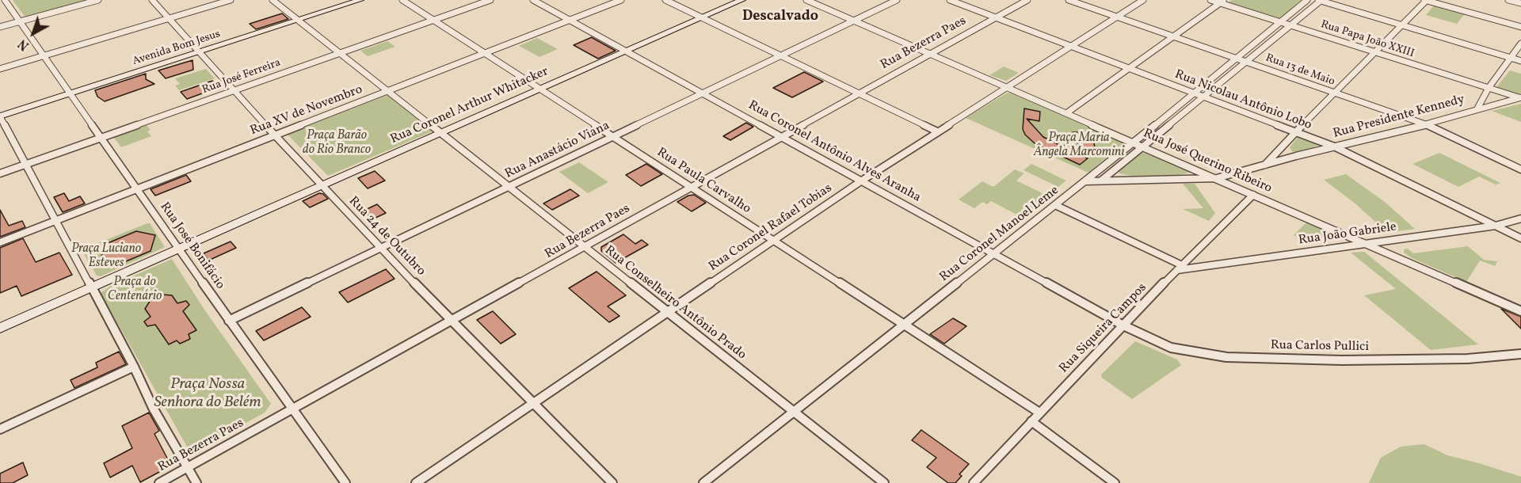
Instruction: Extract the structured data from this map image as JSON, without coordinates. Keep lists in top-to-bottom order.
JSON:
{
  "streets": {
    "main road": ["Avenida Bom Jesus", "Rua Coronel Arthur Whitacker"],
    "street": [
      "Rua Papa João XXIII",
      "Rua Bezerra Paes",
      "Rua 13 de Maio",
      "Rua José Ferreira",
      "Rua Nicolau Antônio Lobo",
      "Rua XV de Novembro",
      "Rua Presidente Kennedy",
      "Rua Anastácio Viana",
      "Rua Coronel Antônio Alves Aranha",
      "Rua José Querino Ribeiro",
      "Rua Paula Carvalho",
      "Rua Coronel Rafael Tobias",
      "Rua Coronel Manoel Leme",
      "Rua João Gabriele",
      "Rua 24 de Outubro",
      "Rua José Bonifácio",
      "Rua Conselheiro Antônio Prado",
      "Rua Siqueira Campos",
      "Rua Carlos Pullici"
    ]
  },
  "crossings": [
    ["Rua Papa João XXIII", "Rua Presidente Kennedy"],
    ["Rua Papa João XXIII", "Rua Coronel Manoel Leme"],
    ["Rua Bezerra Paes", "Rua Nicolau Antônio Lobo"],
    ["Rua Bezerra Paes", "Rua Coronel Antônio Alves Aranha"],
    ["Rua Bezerra Paes", "Rua José Querino Ribeiro"],
    ["Rua Bezerra Paes", "Rua Paula Carvalho"],
    ["Rua Bezerra Paes", "Rua 24 de Outubro"],
    ["Rua Bezerra Paes", "Rua José Bonifácio"],
    ["Rua Bezerra Paes", "Rua Conselheiro Antônio Prado"],
    ["Avenida Bom Jesus", "Rua 24 de Outubro"],
    ["Avenida Bom Jesus", "Rua José Bonifácio"],
    ["Avenida Bom Jesus", "Rua Conselheiro Antônio Prado"],
    ["Rua 13 de Maio", "Rua Presidente Kennedy"],
    ["Rua 13 de Maio", "Rua Coronel Rafael Tobias"],
    ["Rua 13 de Maio", "Rua Coronel Manoel Leme"],
    ["Rua José Ferreira", "Rua Paula Carvalho"],
    ["Rua José Ferreira", "Rua 24 de Outubro"],
    ["Rua José Ferreira", "Rua José Bonifácio"],
    ["Rua José Ferreira", "Rua Conselheiro Antônio Prado"],
    ["Rua Nicolau Antônio Lobo", "Rua Presidente Kennedy"],
    ["Rua Nicolau Antônio Lobo", "Rua Coronel Rafael Tobias"],
    ["Rua Nicolau Antônio Lobo", "Rua Coronel Manoel Leme"],
    ["Rua Nicolau Antônio Lobo", "Rua João Gabriele"],
    ["Rua Coronel Arthur Whitacker", "Rua Coronel Antônio Alves Aranha"],
    ["Rua Coronel Arthur Whitacker", "Rua Paula Carvalho"],
    ["Rua Coronel Arthur Whitacker", "Rua 24 de Outubro"],
    ["Rua Coronel Arthur Whitacker", "Rua José Bonifácio"],
    ["Rua Coronel Arthur Whitacker", "Rua Conselheiro Antônio Prado"],
    ["Rua XV de Novembro", "Rua Coronel Antônio Alves Aranha"],
    ["Rua XV de Novembro", "Rua Paula Carvalho"],
    ["Rua XV de Novembro", "Rua 24 de Outubro"],
    ["Rua XV de Novembro", "Rua José Bonifácio"],
    ["Rua XV de Novembro", "Rua Conselheiro Antônio Prado"],
    ["Rua Presidente Kennedy", "Rua José Querino Ribeiro"],
    ["Rua Presidente Kennedy", "Rua Coronel Manoel Leme"],
    ["Rua Anastácio Viana", "Rua Coronel Antônio Alves Aranha"],
    ["Rua Anastácio Viana", "Rua José Querino Ribeiro"],
    ["Rua Anastácio Viana", "Rua Paula Carvalho"],
    ["Rua Anastácio Viana", "Rua 24 de Outubro"],
    ["Rua Anastácio Viana", "Rua José Bonifácio"],
    ["Rua Anastácio Viana", "Rua Conselheiro Antônio Prado"],
    ["Rua Coronel Antônio Alves Aranha", "Rua Coronel Rafael Tobias"],
    ["Rua Coronel Antônio Alves Aranha", "Rua Coronel Manoel Leme"],
    ["Rua Coronel Antônio Alves Aranha", "Rua Siqueira Campos"],
    ["Rua Coronel Antônio Alves Aranha", "Rua Carlos Pullici"],
    ["Rua José Querino Ribeiro", "Rua Coronel Rafael Tobias"],
    ["Rua José Querino Ribeiro", "Rua Coronel Manoel Leme"],
    ["Rua José Querino Ribeiro", "Rua João Gabriele"],
    ["Rua José Querino Ribeiro", "Rua Siqueira Campos"],
    ["Rua Paula Carvalho", "Rua Coronel Rafael Tobias"],
    ["Rua Paula Carvalho", "Rua Coronel Manoel Leme"],
    ["Rua Paula Carvalho", "Rua Siqueira Campos"],
    ["Rua Coronel Rafael Tobias", "Rua 24 de Outubro"],
    ["Rua Coronel Rafael Tobias", "Rua Conselheiro Antônio Prado"],
    ["Rua Coronel Manoel Leme", "Rua Conselheiro Antônio Prado"],
    ["Rua João Gabriele", "Rua Siqueira Campos"],
    ["Rua Siqueira Campos", "Rua Carlos Pullici"]
  ],
  "districts": ["Descalvado"],
  "parks": [
    "Praça Barão do Rio Branco",
    "Praça Maria Ângela Marcomini",
    "Praça Luciano Esteves",
    "Praça do Centenário",
    "Praça Nossa Senhora do Belém"
  ],
  "north": "bottom left"
}
